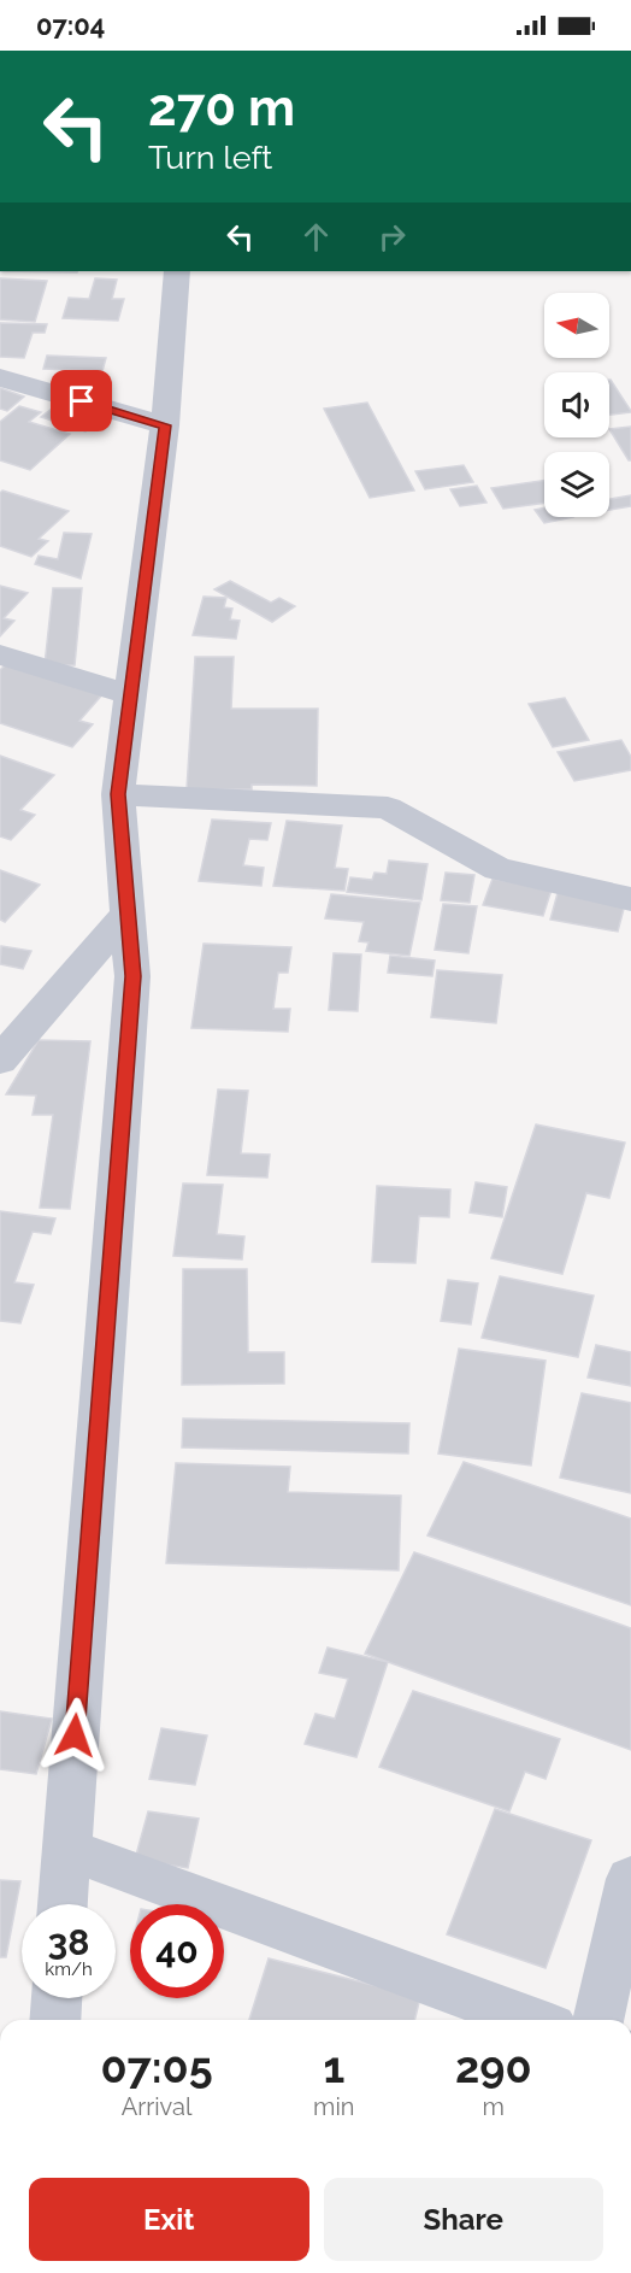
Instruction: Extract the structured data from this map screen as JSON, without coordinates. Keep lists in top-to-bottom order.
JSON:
{
  "north": "left",
  "page": {
    "status": "07:04",
    "turn": ["270 m", "Turn left"],
    "speed": "38 km/h",
    "limit": "40",
    "eta": [
      "07:05",
      "Arrival",
      "1",
      "min",
      "290",
      "m"
    ],
    "buttons": ["Exit", "Share"]
  }
}
